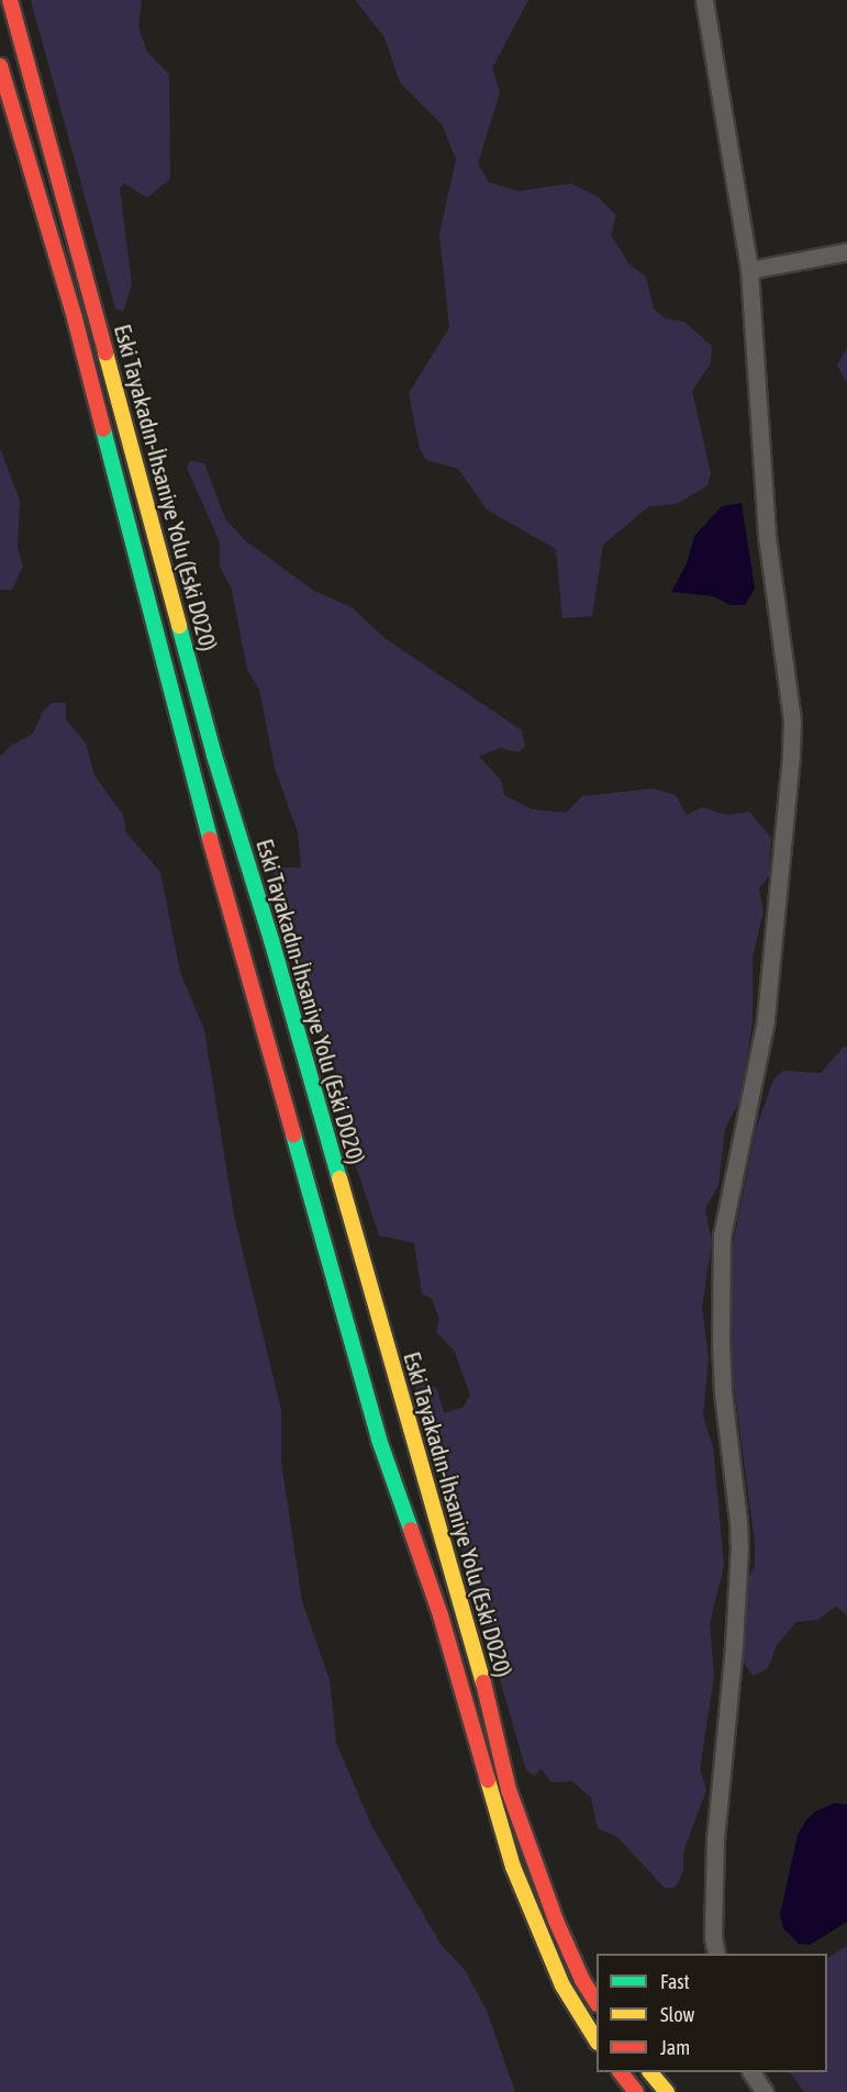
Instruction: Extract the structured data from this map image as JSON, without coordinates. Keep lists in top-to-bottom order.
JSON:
{
  "streets": {
    "main road": ["Eski Tayakadın-İhsaniye Yolu (Eski D020)"]
  },
  "legend": ["Fast", "Slow", "Jam"]
}
